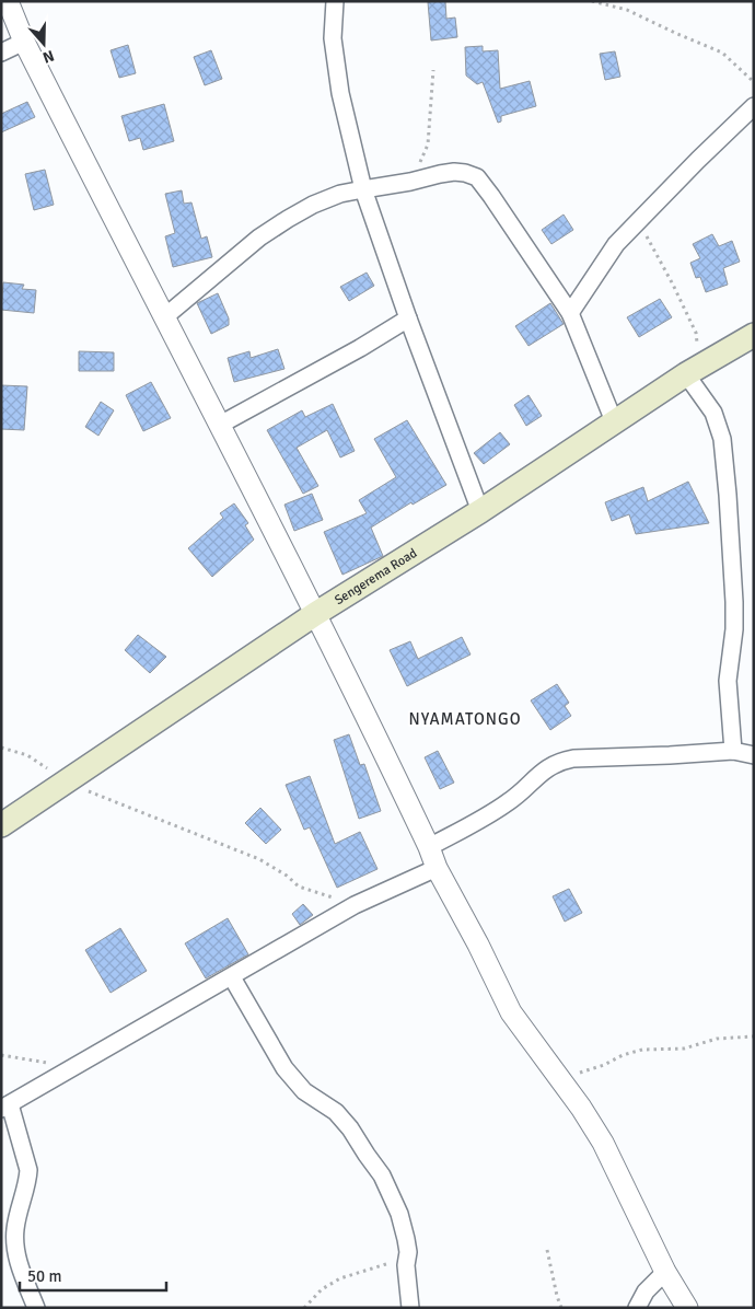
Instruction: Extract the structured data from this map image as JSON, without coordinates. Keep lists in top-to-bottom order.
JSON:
{
  "streets": {
    "main road": ["Sengerema Road"]
  },
  "districts": ["NYAMATONGO"],
  "scale_bar": "50 m",
  "north": "bottom"
}
